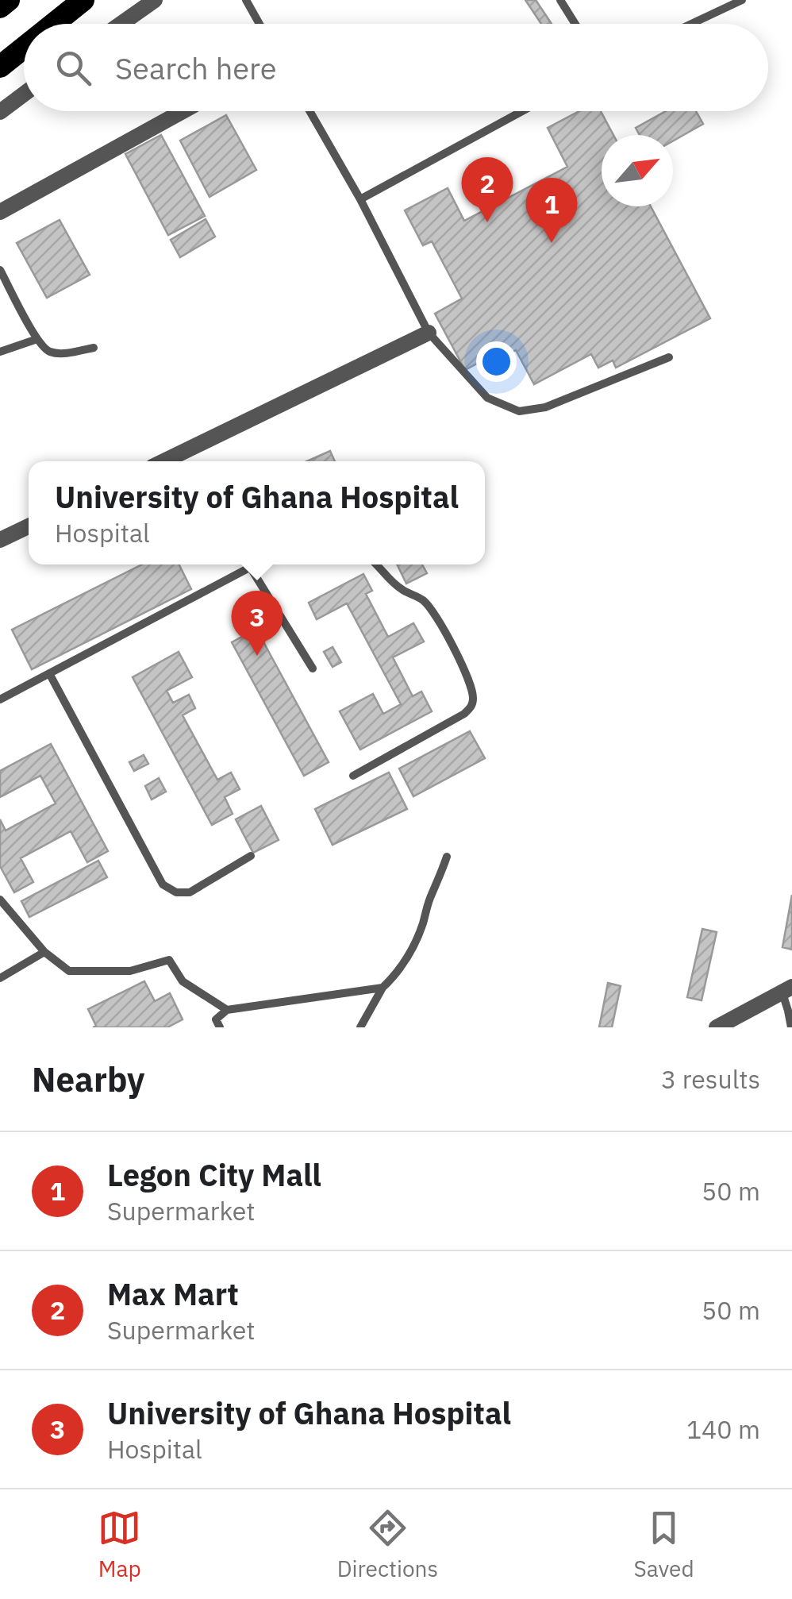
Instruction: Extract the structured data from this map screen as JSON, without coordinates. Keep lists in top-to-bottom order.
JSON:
{
  "north": "top right",
  "page": {
    "search": "Search here",
    "pins": ["2", "1", "3"],
    "popup": ["University of Ghana Hospital", "Hospital"],
    "heading": ["Nearby", "3 results"],
    "list": [
      {
        "mark": "1",
        "name": "Legon City Mall",
        "note": "Supermarket",
        "value": "50 m"
      },
      {
        "mark": "2",
        "name": "Max Mart",
        "note": "Supermarket",
        "value": "50 m"
      },
      {
        "mark": "3",
        "name": "University of Ghana Hospital",
        "note": "Hospital",
        "value": "140 m"
      }
    ],
    "nav": ["Map", "Directions", "Saved"]
  }
}
